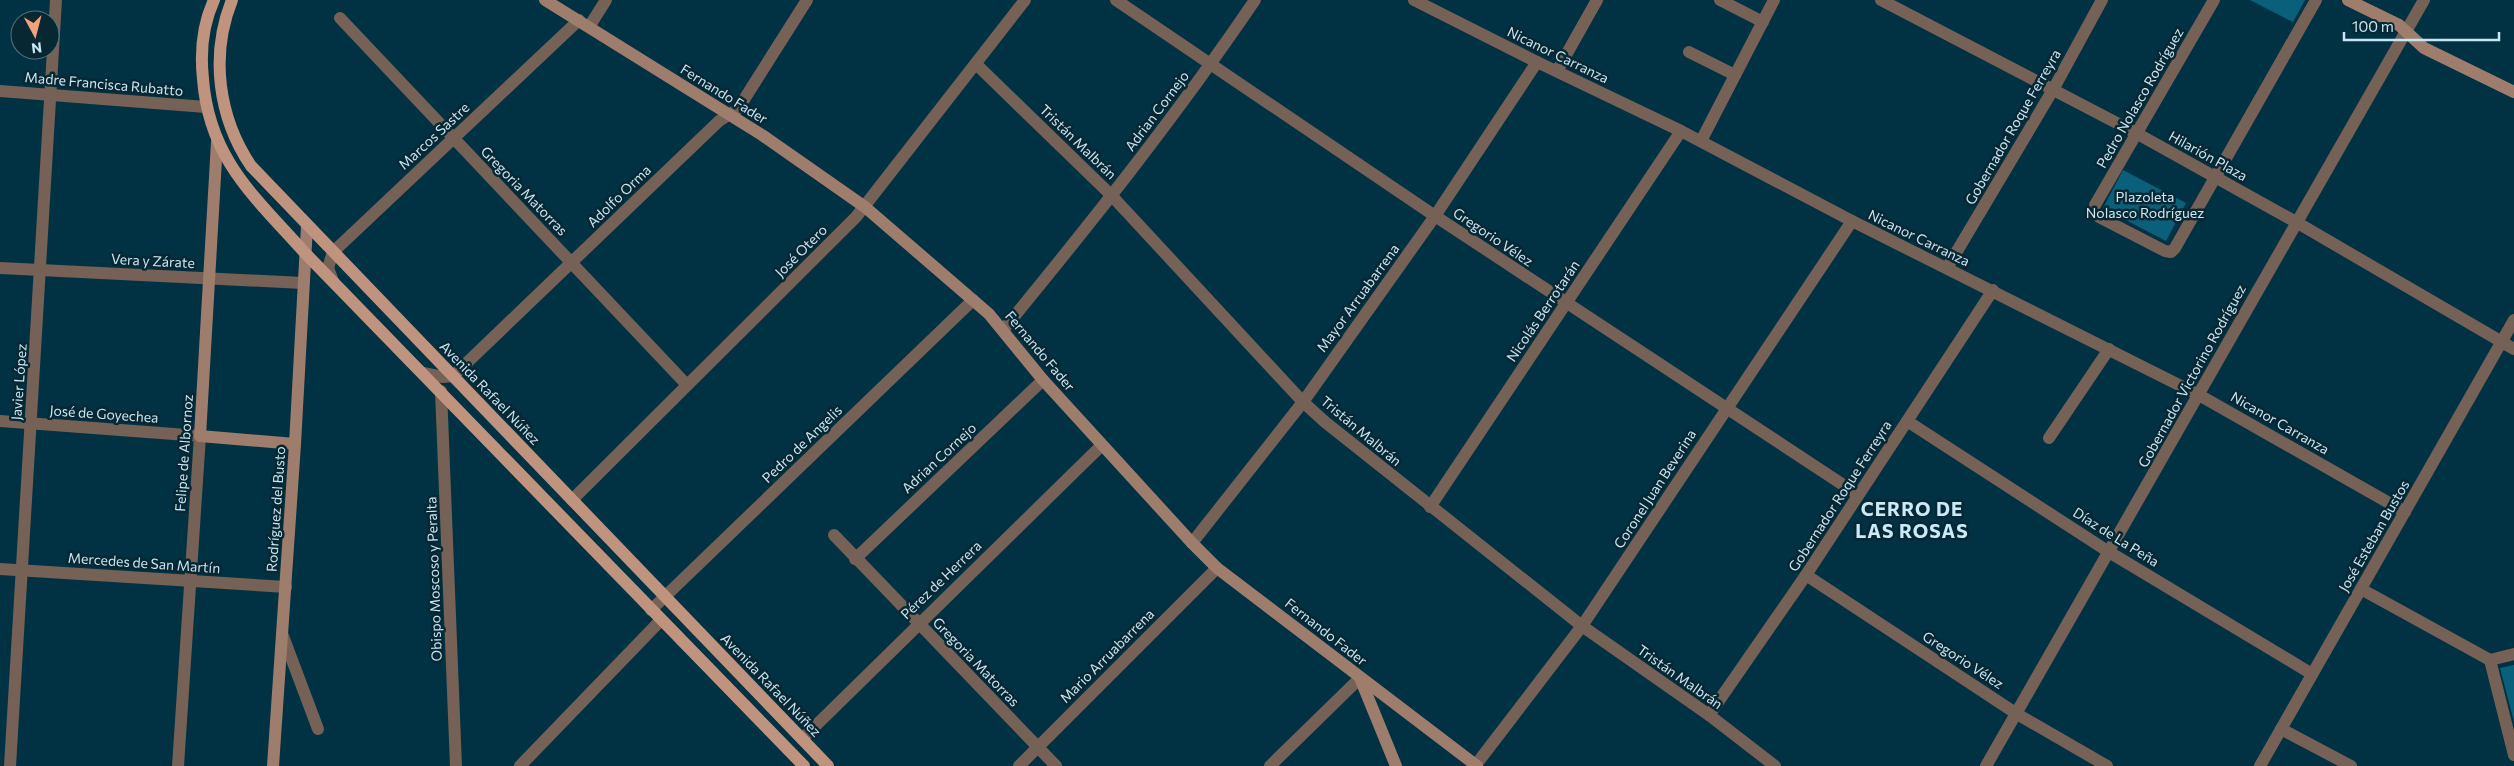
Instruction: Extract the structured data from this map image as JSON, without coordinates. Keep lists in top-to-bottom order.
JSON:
{
  "streets": {
    "main road": [
      "Fernando Fader",
      "Avenida Rafael Núñez",
      "José de Goyechea",
      "Felipe de Albornoz",
      "Rodríguez del Busto"
    ],
    "street": [
      "Nicanor Carranza",
      "Madre Francisca Rubatto",
      "Pedro Nolasco Rodríguez",
      "Adrian Cornejo",
      "Gobernador Roque Ferreyra",
      "Marcos Sastre",
      "Tristán Malbrán",
      "Hilarión Plaza",
      "Gregoria Matorras",
      "Adolfo Orma",
      "Gregorio Vélez",
      "José Otero",
      "Vera y Zárate",
      "Mayor Arruabarrena",
      "Nicolás Berrotarán",
      "Gobernador Victorino Rodríguez",
      "Javier López",
      "Pedro de Angelis",
      "Coronel Juan Beverina",
      "José Esteban Bustos",
      "Díaz de La Peña",
      "Mercedes de San Martín",
      "Obispo Moscoso y Peralta",
      "Pérez de Herrera",
      "Mario Arruabarrena"
    ]
  },
  "crossings": [
    ["Nicanor Carranza", "Gobernador Roque Ferreyra"],
    ["Nicanor Carranza", "Mayor Arruabarrena"],
    ["Nicanor Carranza", "Nicolás Berrotarán"],
    ["Nicanor Carranza", "Gobernador Victorino Rodríguez"],
    ["Nicanor Carranza", "Coronel Juan Beverina"],
    ["Nicanor Carranza", "José Esteban Bustos"],
    ["Madre Francisca Rubatto", "Javier López"],
    ["Fernando Fader", "Adrian Cornejo"],
    ["Fernando Fader", "Marcos Sastre"],
    ["Fernando Fader", "Adolfo Orma"],
    ["Fernando Fader", "José Otero"],
    ["Fernando Fader", "Mayor Arruabarrena"],
    ["Fernando Fader", "Pedro de Angelis"],
    ["Fernando Fader", "Coronel Juan Beverina"],
    ["Fernando Fader", "Pérez de Herrera"],
    ["Fernando Fader", "Mario Arruabarrena"],
    ["Pedro Nolasco Rodríguez", "Hilarión Plaza"],
    ["Adrian Cornejo", "Tristán Malbrán"],
    ["Adrian Cornejo", "Gregoria Matorras"],
    ["Adrian Cornejo", "Gregorio Vélez"],
    ["Gobernador Roque Ferreyra", "Tristán Malbrán"],
    ["Gobernador Roque Ferreyra", "Hilarión Plaza"],
    ["Gobernador Roque Ferreyra", "Gregorio Vélez"],
    ["Gobernador Roque Ferreyra", "Díaz de La Peña"],
    ["Marcos Sastre", "Gregoria Matorras"],
    ["Marcos Sastre", "Avenida Rafael Núñez"],
    ["Tristán Malbrán", "José Otero"],
    ["Tristán Malbrán", "Mayor Arruabarrena"],
    ["Tristán Malbrán", "Nicolás Berrotarán"],
    ["Tristán Malbrán", "Coronel Juan Beverina"],
    ["Hilarión Plaza", "Gobernador Victorino Rodríguez"],
    ["Hilarión Plaza", "José Esteban Bustos"],
    ["Gregoria Matorras", "Adolfo Orma"],
    ["Gregoria Matorras", "José Otero"],
    ["Gregoria Matorras", "Pérez de Herrera"],
    ["Gregoria Matorras", "Mario Arruabarrena"],
    ["Adolfo Orma", "Avenida Rafael Núñez"],
    ["Gregorio Vélez", "Mayor Arruabarrena"],
    ["Gregorio Vélez", "Nicolás Berrotarán"],
    ["Gregorio Vélez", "Gobernador Victorino Rodríguez"],
    ["Gregorio Vélez", "Coronel Juan Beverina"],
    ["José Otero", "Avenida Rafael Núñez"],
    ["Vera y Zárate", "Javier López"],
    ["Vera y Zárate", "Felipe de Albornoz"],
    ["Vera y Zárate", "Rodríguez del Busto"],
    ["Gobernador Victorino Rodríguez", "Díaz de La Peña"],
    ["Javier López", "José de Goyechea"],
    ["Javier López", "Mercedes de San Martín"],
    ["Avenida Rafael Núñez", "Pedro de Angelis"],
    ["Avenida Rafael Núñez", "Rodríguez del Busto"],
    ["Avenida Rafael Núñez", "Pérez de Herrera"],
    ["José de Goyechea", "Felipe de Albornoz"],
    ["José de Goyechea", "Rodríguez del Busto"],
    ["Felipe de Albornoz", "Mercedes de San Martín"],
    ["Rodríguez del Busto", "Mercedes de San Martín"],
    ["José Esteban Bustos", "Díaz de La Peña"]
  ],
  "districts": ["CERRO DE LAS ROSAS"],
  "parks": ["Plazoleta Nolasco Rodríguez"],
  "scale_bar": "100 m",
  "north": "bottom"
}
